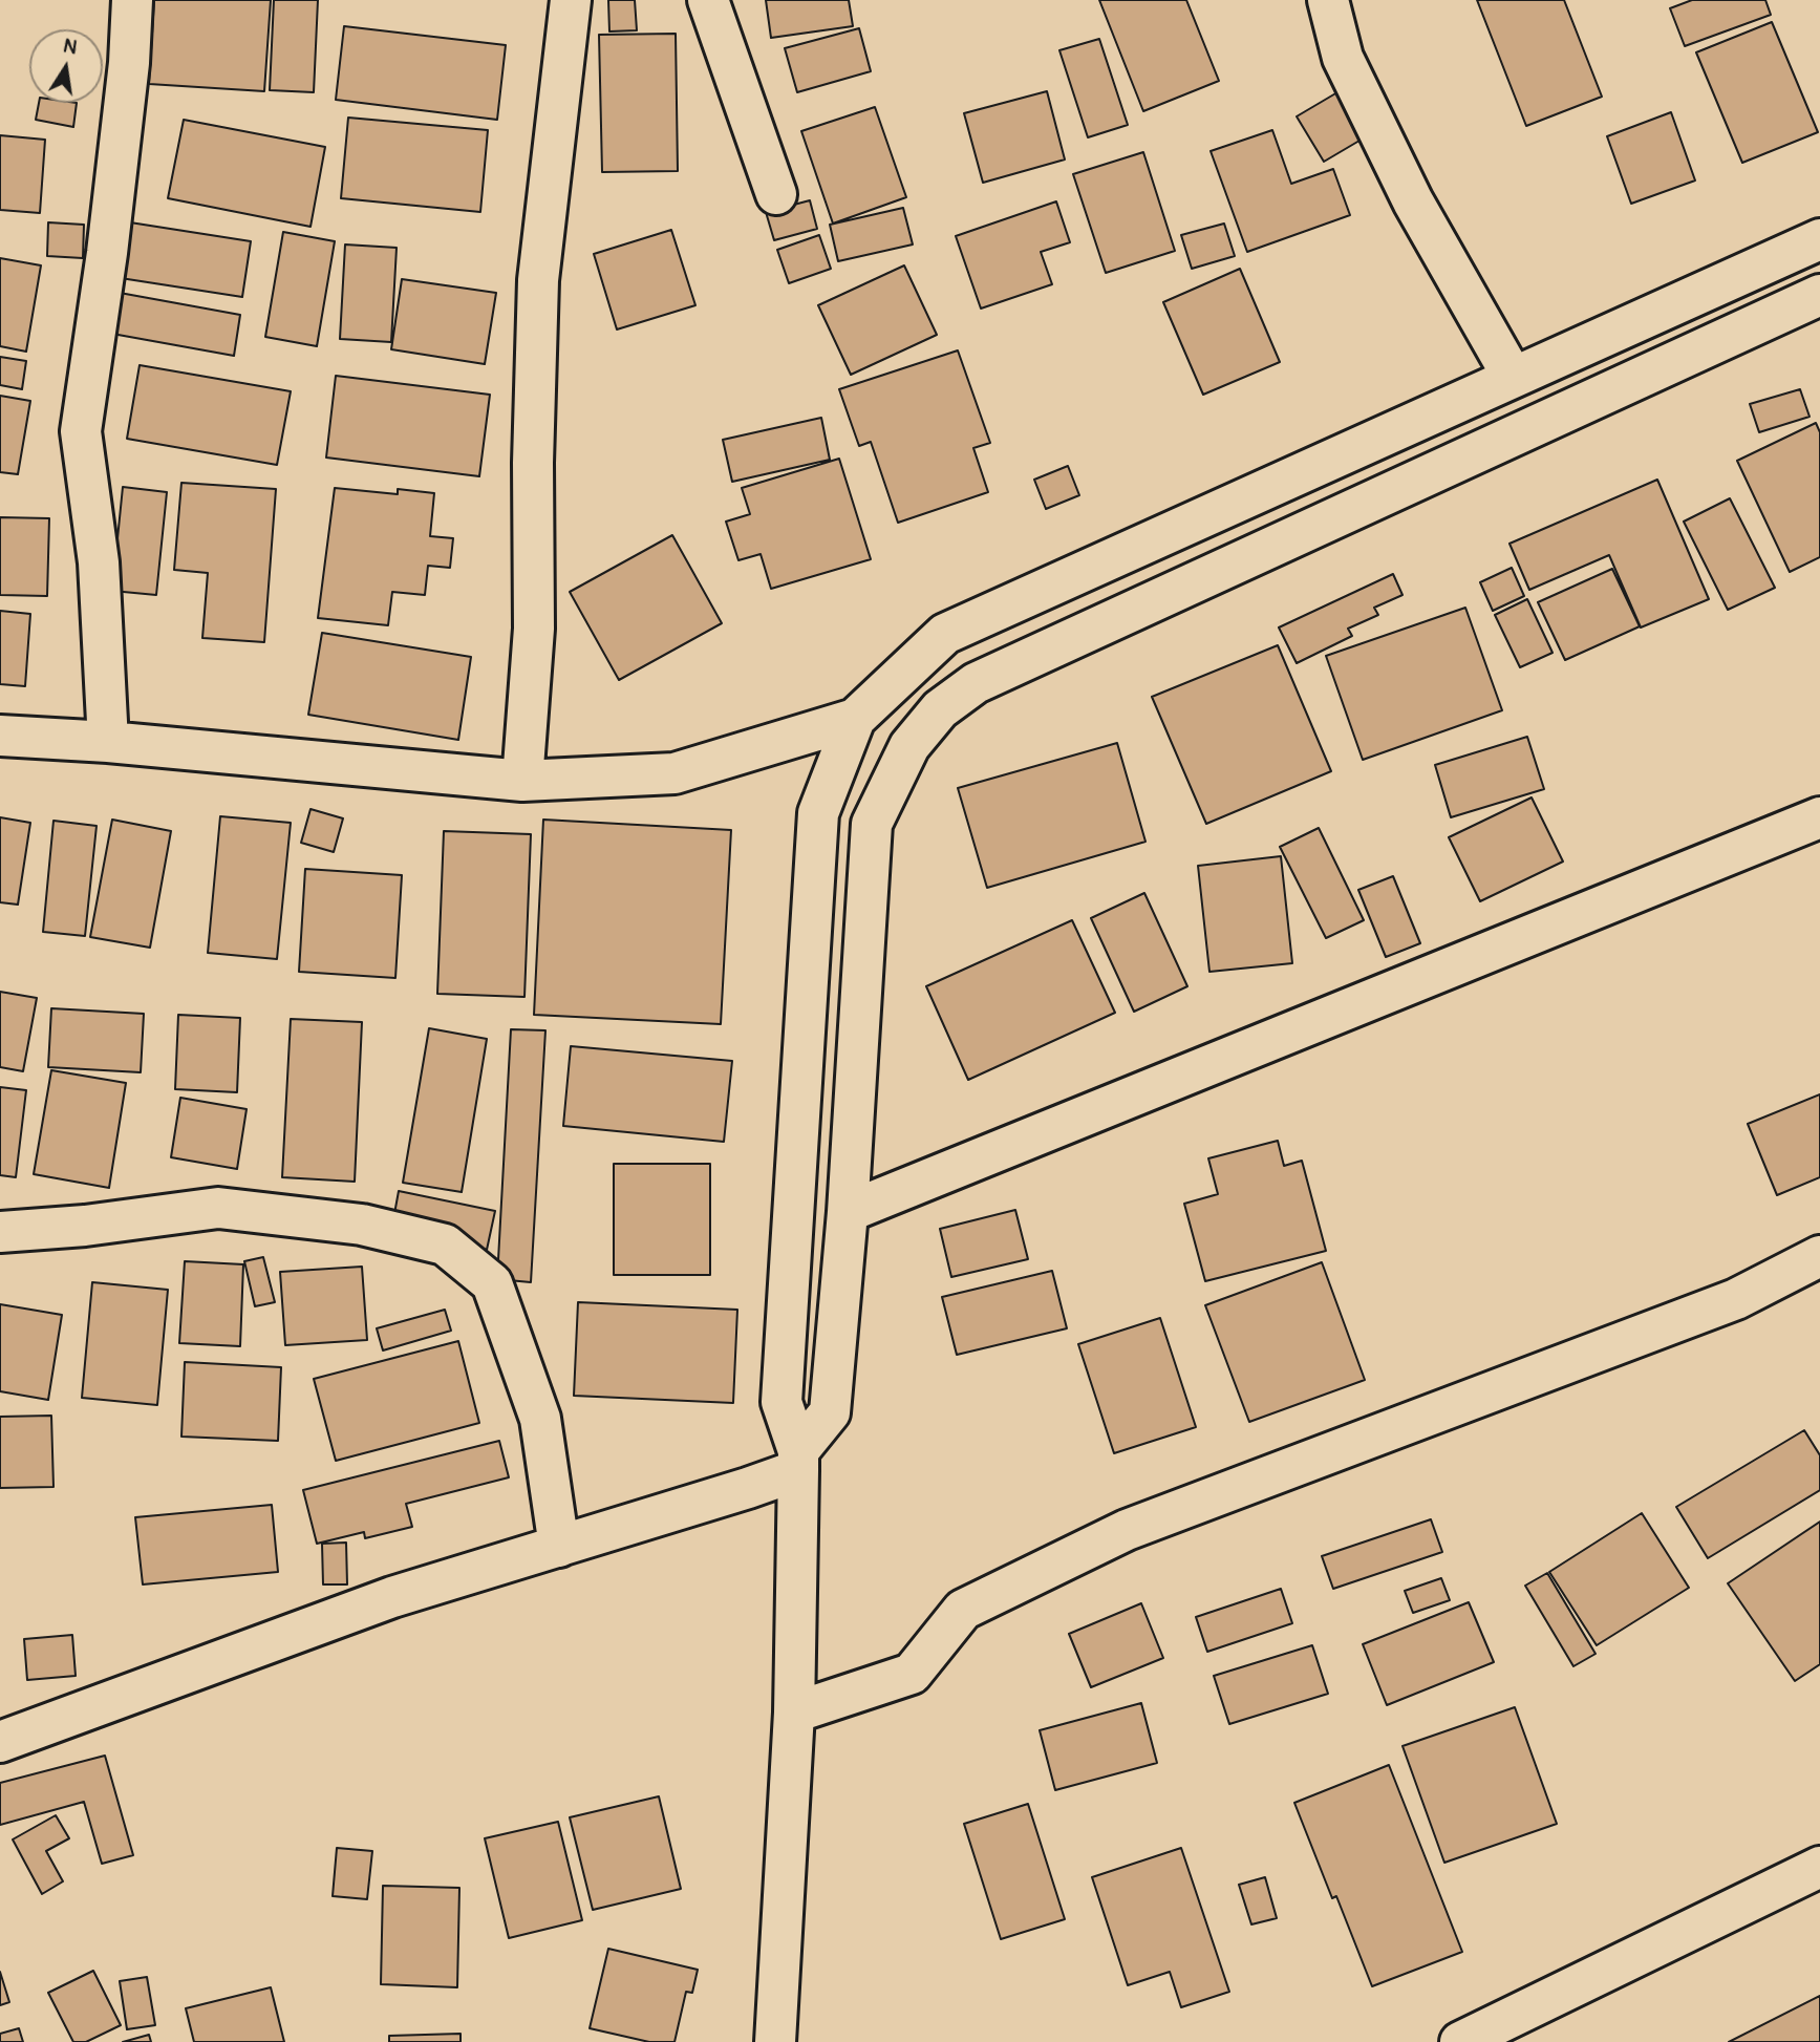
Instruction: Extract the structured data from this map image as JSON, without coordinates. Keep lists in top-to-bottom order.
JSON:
{
  "north": "top"
}
